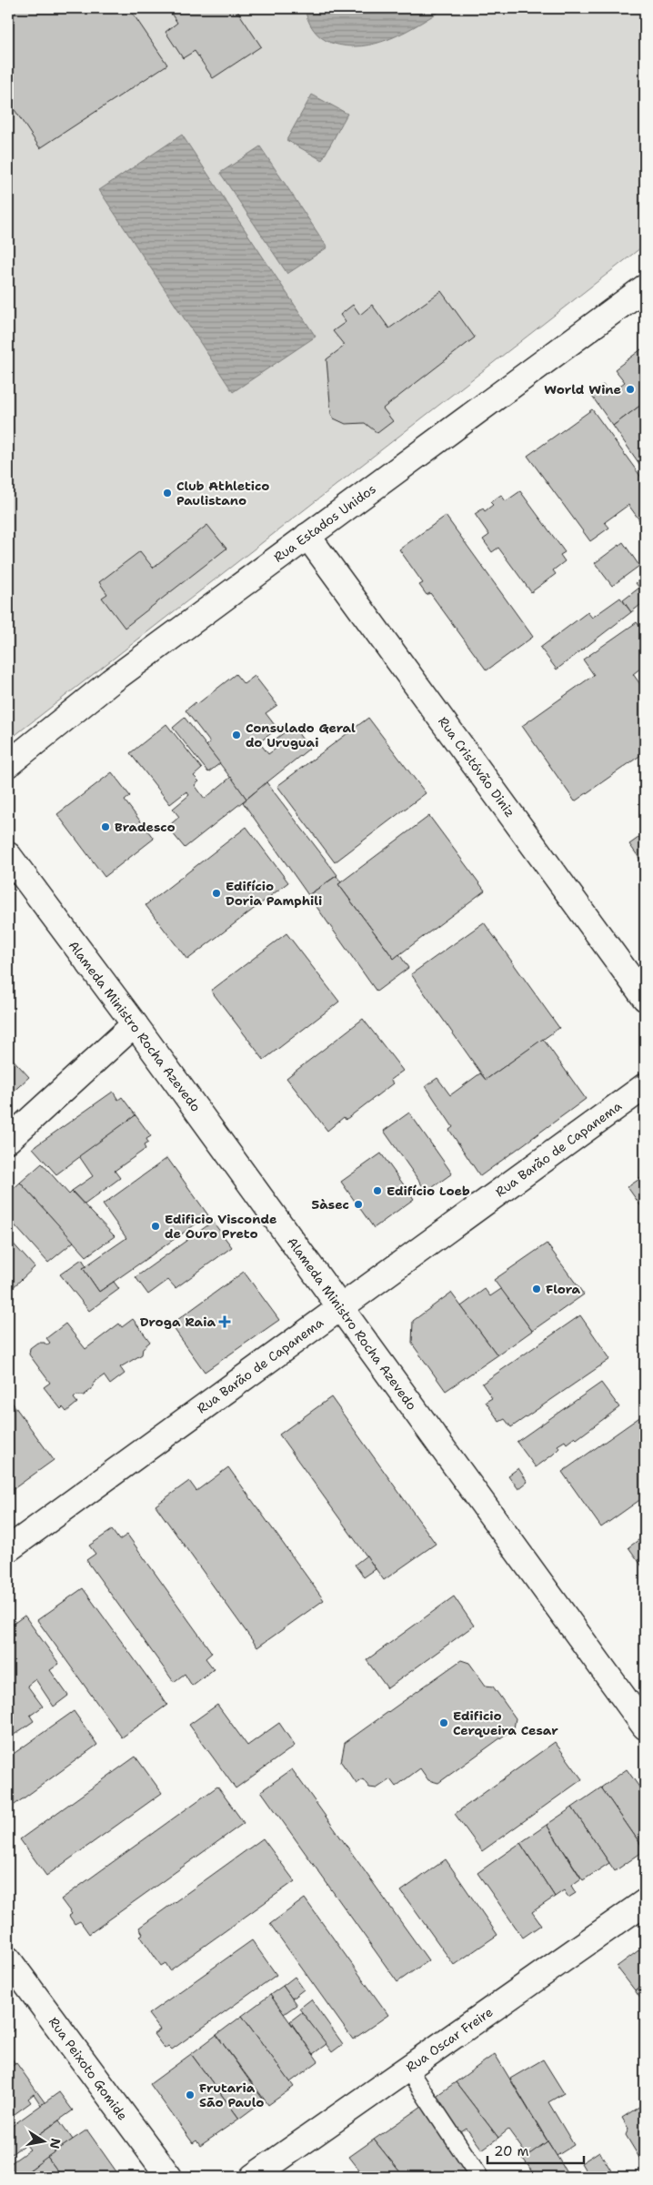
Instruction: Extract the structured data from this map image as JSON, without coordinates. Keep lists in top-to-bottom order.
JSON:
{
  "streets": {
    "street": [
      "Rua Estados Unidos",
      "Rua Cristóvão Diniz",
      "Alameda Ministro Rocha Azevedo",
      "Rua Barão de Capanema",
      "Rua Oscar Freire",
      "Rua Peixoto Gomide"
    ]
  },
  "crossings": [
    ["Rua Estados Unidos", "Rua Cristóvão Diniz"],
    ["Alameda Ministro Rocha Azevedo", "Rua Barão de Capanema"]
  ],
  "places": {
    "other": [
      "World Wine",
      "Club Athletico Paulistano",
      "Consulado Geral do Uruguai",
      "Bradesco",
      "Edifício Doria Pamphili",
      "Edifício Loeb",
      "5àsec",
      "Edificio Visconde de Ouro Preto",
      "Flora",
      "Edificio Cerqueira Cesar",
      "Frutaria São Paulo"
    ],
    "health": ["Droga Raia"]
  },
  "scale_bar": "20 m",
  "north": "right"
}
